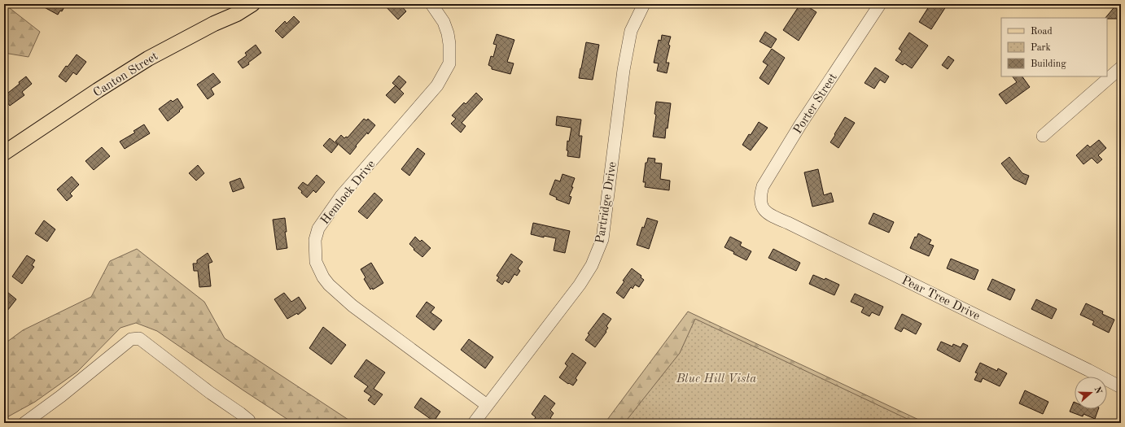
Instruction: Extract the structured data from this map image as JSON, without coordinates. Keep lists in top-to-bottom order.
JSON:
{
  "streets": {
    "main road": ["Canton Street"],
    "street": [
      "Porter Street",
      "Hemlock Drive",
      "Partridge Drive",
      "Pear Tree Drive"
    ]
  },
  "crossings": [
    ["Porter Street", "Pear Tree Drive"],
    ["Hemlock Drive", "Partridge Drive"]
  ],
  "parks": ["Blue Hill Vista"],
  "legend": ["Road", "Park", "Building"],
  "north": "right"
}
